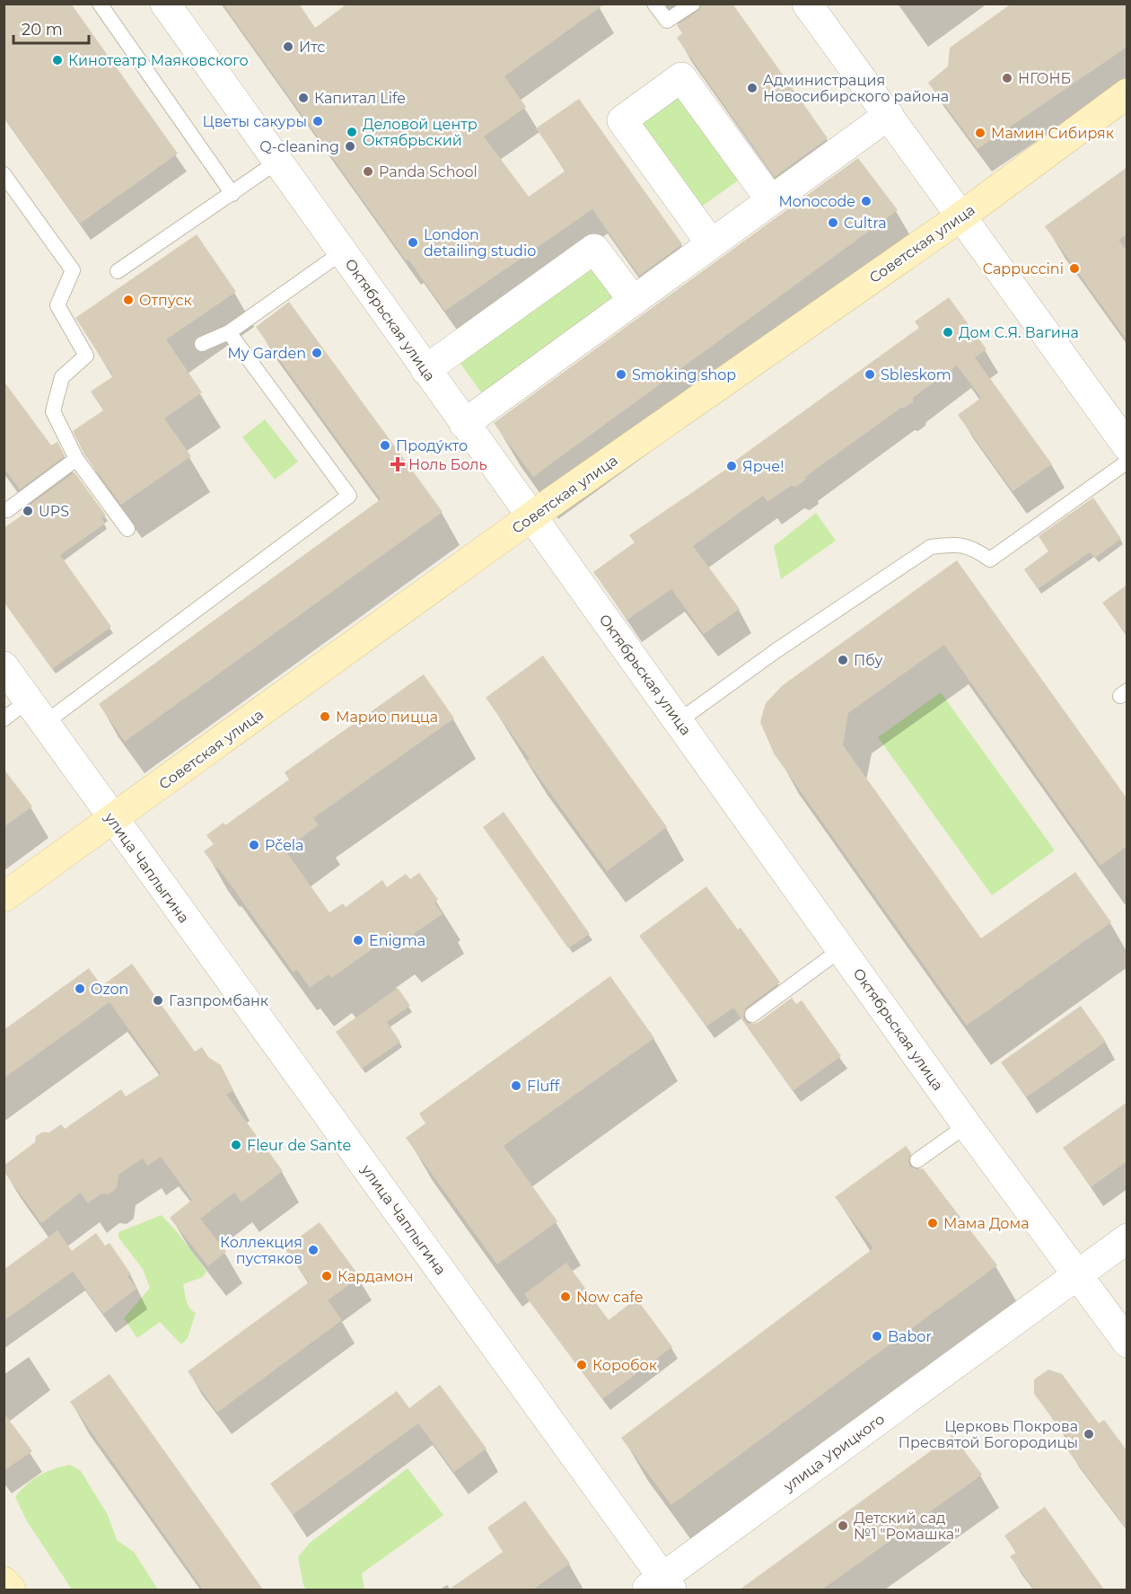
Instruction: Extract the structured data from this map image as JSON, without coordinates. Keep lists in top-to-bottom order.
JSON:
{
  "streets": {
    "street": [
      "Советская улица",
      "Октябрьская улица",
      "улица Чаплыгина",
      "улица Урицкого"
    ]
  },
  "crossings": [
    ["Советская улица", "Октябрьская улица"],
    ["Советская улица", "улица Чаплыгина"],
    ["Октябрьская улица", "улица Урицкого"],
    ["улица Чаплыгина", "улица Урицкого"]
  ],
  "places": {
    "other": [
      "Итс",
      "Кинотеатр Маяковского",
      "НГОНБ",
      "Администрация Новосибирского района",
      "Капитал Life",
      "Цветы сакуры",
      "Деловой центр Октябрьский",
      "Мамин Сибиряк",
      "Q-cleaning",
      "Panda School",
      "Monocode",
      "Cultra",
      "London detailing studio",
      "Cappuccini",
      "Отпуск",
      "Дом С.Я. Вагина",
      "My Garden",
      "Smoking shop",
      "Sbleskom",
      "Проду́кто",
      "Ярче!",
      "UPS",
      "Пбу",
      "Марио пицца",
      "Pčela",
      "Enigma",
      "Ozon",
      "Газпромбанк",
      "Fluff",
      "Fleur de Sante",
      "Мама Дома",
      "Коллекция пустяков",
      "Кардамон",
      "Now cafe",
      "Babor",
      "Коробок",
      "Церковь Покрова Пресвятой Богородицы",
      "Детский сад №1 \"Ромашка\""
    ],
    "health": ["Ноль Боль"]
  },
  "scale_bar": "20 m"
}
